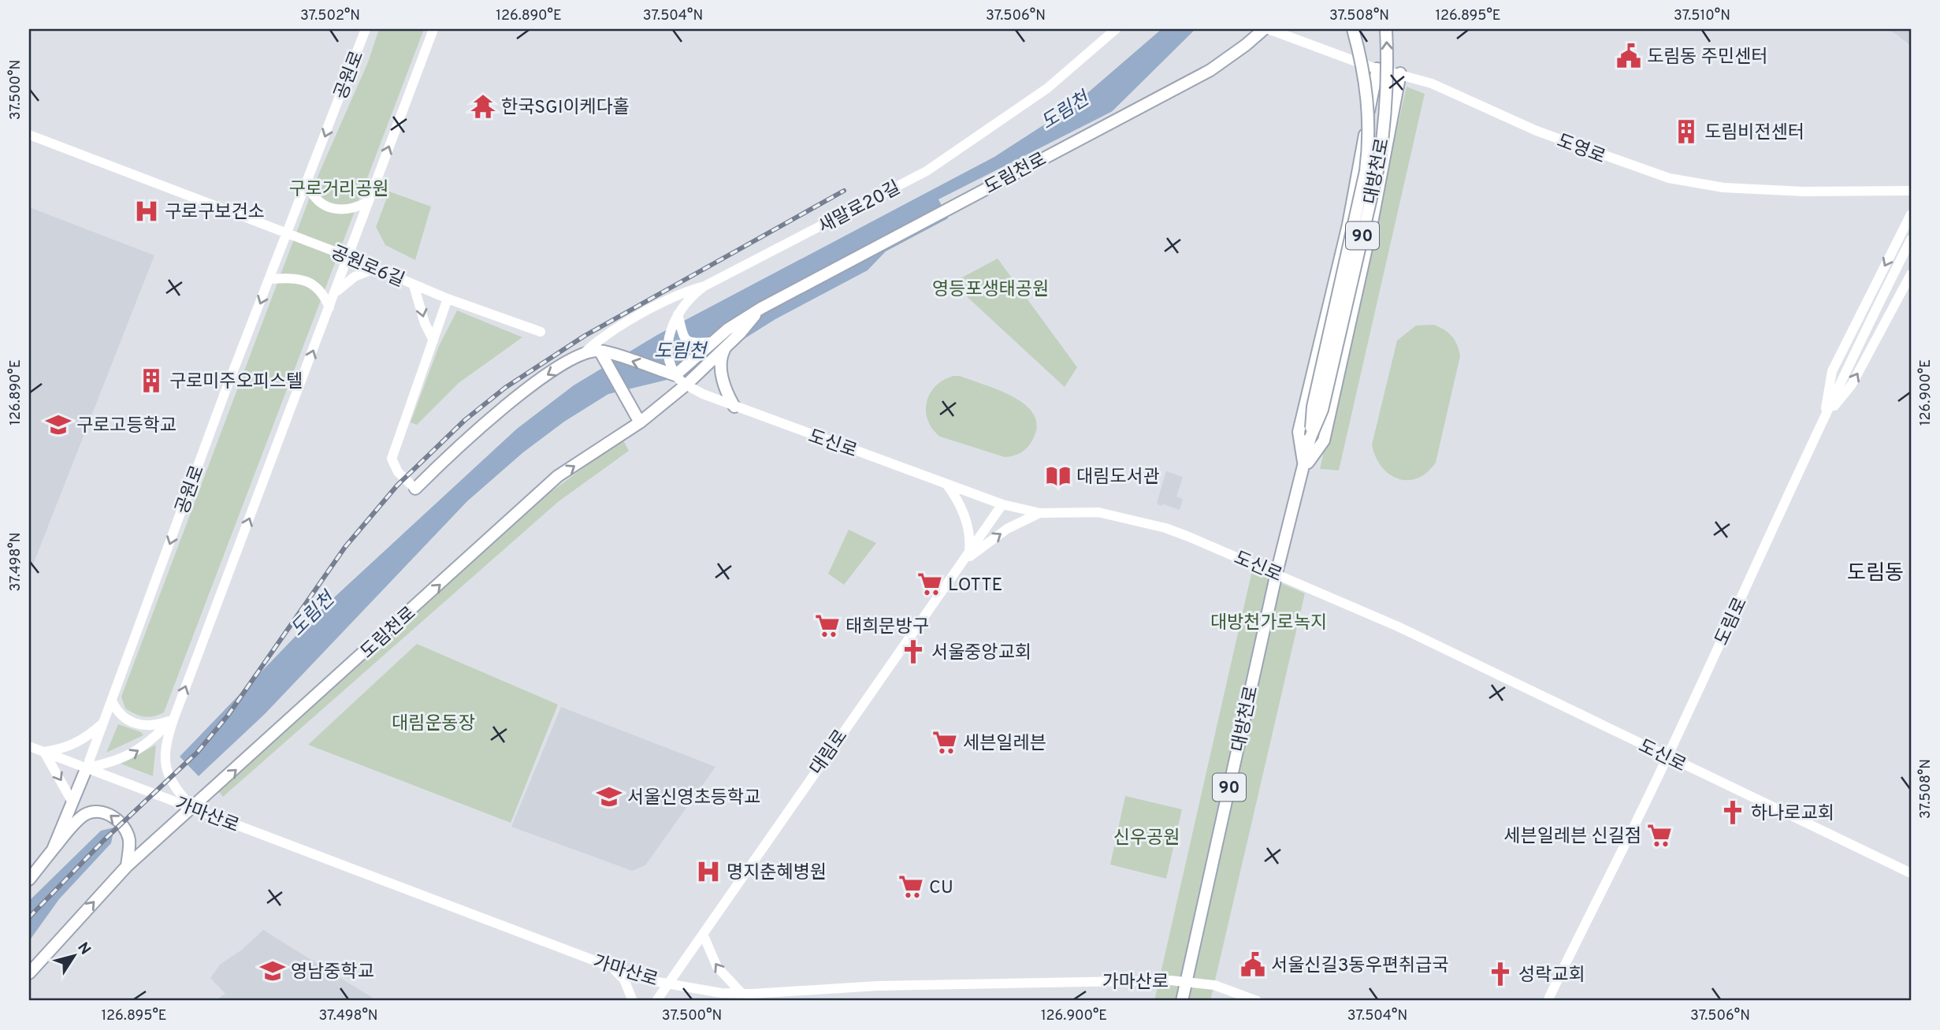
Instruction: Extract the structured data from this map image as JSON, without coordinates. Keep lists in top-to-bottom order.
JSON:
{
  "streets": {
    "main road": [
      "공원로",
      "도영로",
      "대방천로",
      "도림천로",
      "새말로20길",
      "90",
      "공원로6길",
      "도신로",
      "도림로",
      "대림로",
      "가마산로"
    ]
  },
  "crossings": [
    ["공원로", "공원로6길"],
    ["공원로", "가마산로"],
    ["대방천로", "도신로"],
    ["대방천로", "가마산로"],
    ["도림천로", "도신로"],
    ["도림천로", "가마산로"],
    ["도신로", "도림로"],
    ["도신로", "대림로"],
    ["대림로", "가마산로"]
  ],
  "districts": ["도림동"],
  "water": ["도림천"],
  "parks": [
    "구로거리공원",
    "영등포생태공원",
    "대방천가로녹지",
    "대림운동장",
    "신우공원"
  ],
  "places": {
    "public building": ["도림동 주민센터", "서울신길3동우편취급국"],
    "temple": ["한국SGI이케다홀"],
    "building": ["도림비전센터", "구로미주오피스텔"],
    "hospital": ["구로구보건소", "명지춘혜병원"],
    "school or university": ["구로고등학교", "서울신영초등학교", "영남중학교"],
    "library": ["대림도서관"],
    "supermarket": [
      "LOTTE",
      "태희문방구",
      "세븐일레븐",
      "세븐일레븐 신길점",
      "CU"
    ],
    "church": ["서울중앙교회", "하나로교회", "성락교회"]
  },
  "north": "top right",
  "coordinates": [
    "37.502°N",
    "126.890°E",
    "37.504°N",
    "37.506°N",
    "37.508°N",
    "126.895°E",
    "37.510°N",
    "37.500°N",
    "126.900°E",
    "37.498°N"
  ]
}
